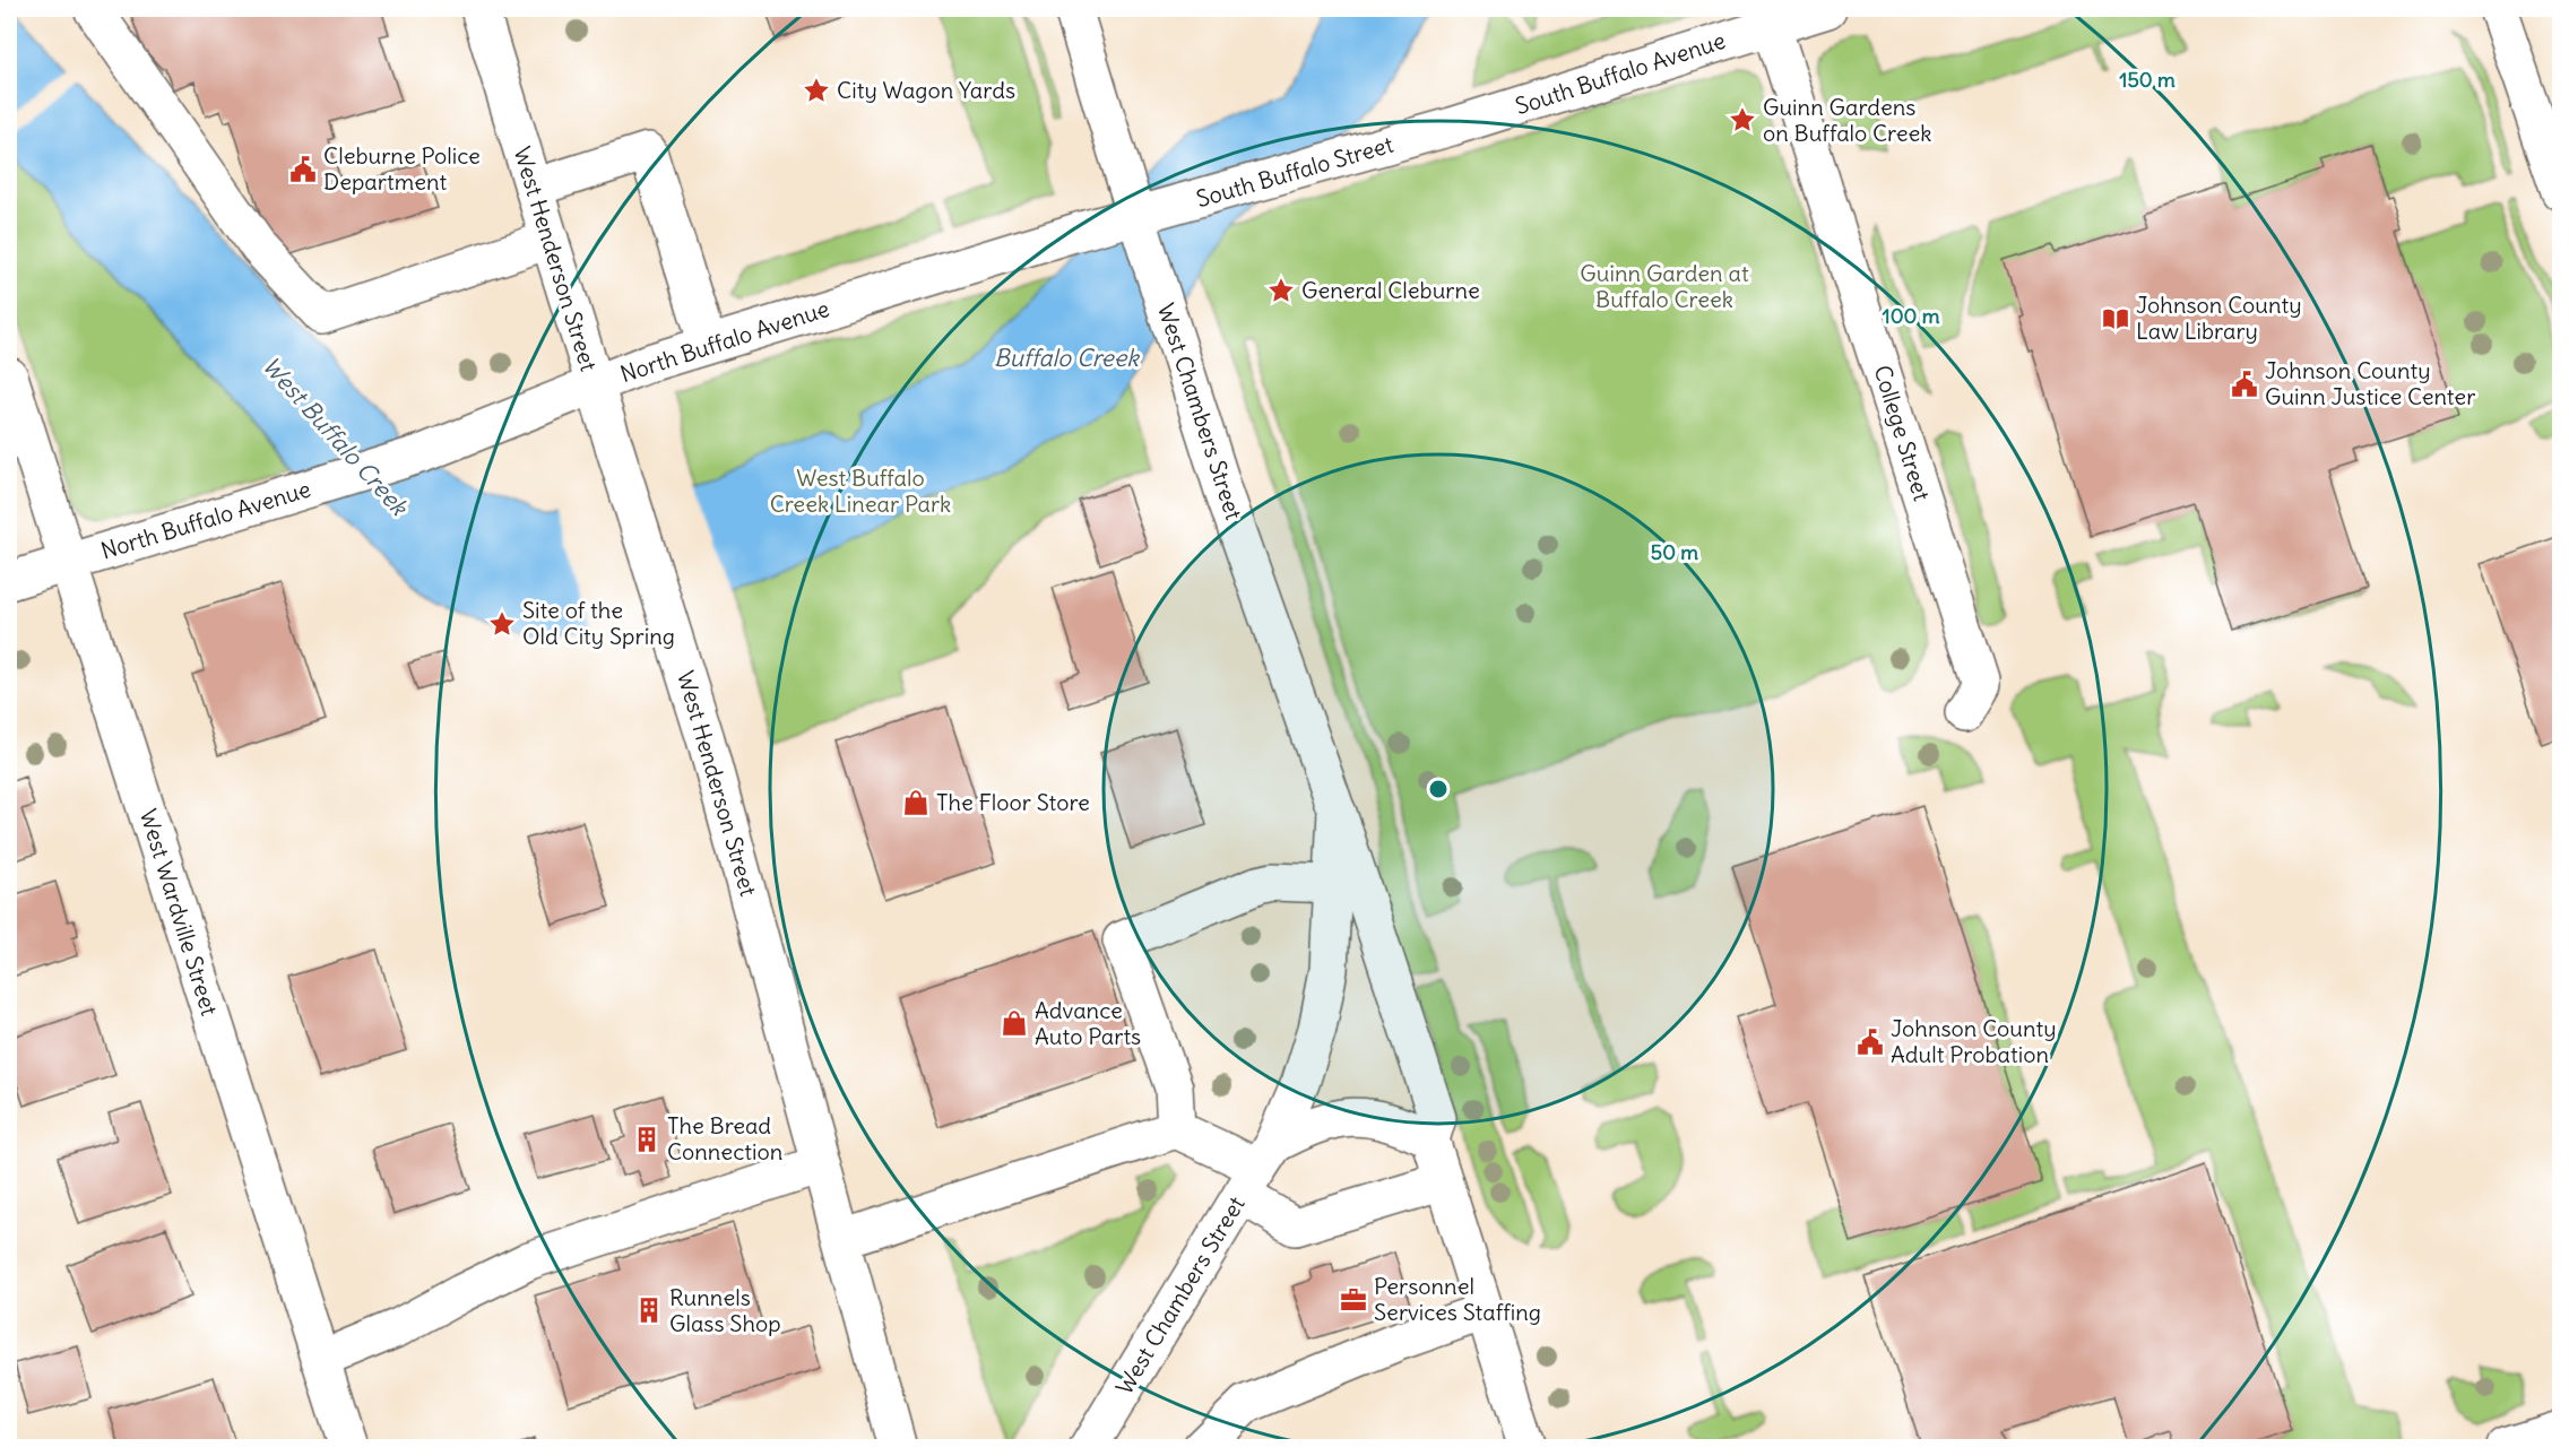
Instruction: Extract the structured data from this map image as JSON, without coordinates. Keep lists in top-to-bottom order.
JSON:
{
  "streets": {
    "street": [
      "South Buffalo Avenue",
      "South Buffalo Street",
      "West Henderson Street",
      "North Buffalo Avenue",
      "West Chambers Street",
      "College Street",
      "West Wardville Street"
    ]
  },
  "crossings": [
    ["South Buffalo Avenue", "South Buffalo Street"],
    ["South Buffalo Avenue", "College Street"],
    ["South Buffalo Street", "North Buffalo Avenue"],
    ["South Buffalo Street", "West Chambers Street"],
    ["West Henderson Street", "North Buffalo Avenue"],
    ["North Buffalo Avenue", "West Chambers Street"],
    ["North Buffalo Avenue", "West Wardville Street"]
  ],
  "water": ["Buffalo Creek", "West Buffalo Creek"],
  "parks": ["Guinn Garden at Buffalo Creek", "West Buffalo Creek Linear Park"],
  "places": {
    "place": [
      "City Wagon Yards",
      "Guinn Gardens on Buffalo Creek",
      "General Cleburne",
      "Site of the Old City Spring"
    ],
    "public building": ["Cleburne Police Department", "Johnson County Guinn Justice Center", "Johnson County Adult Probation"],
    "library": ["Johnson County Law Library"],
    "shop": ["The Floor Store", "Advance Auto Parts"],
    "building": ["The Bread Connection", "Runnels Glass Shop"],
    "office": ["Personnel Services Staffing"]
  },
  "rings": ["150 m", "100 m", "50 m"]
}
